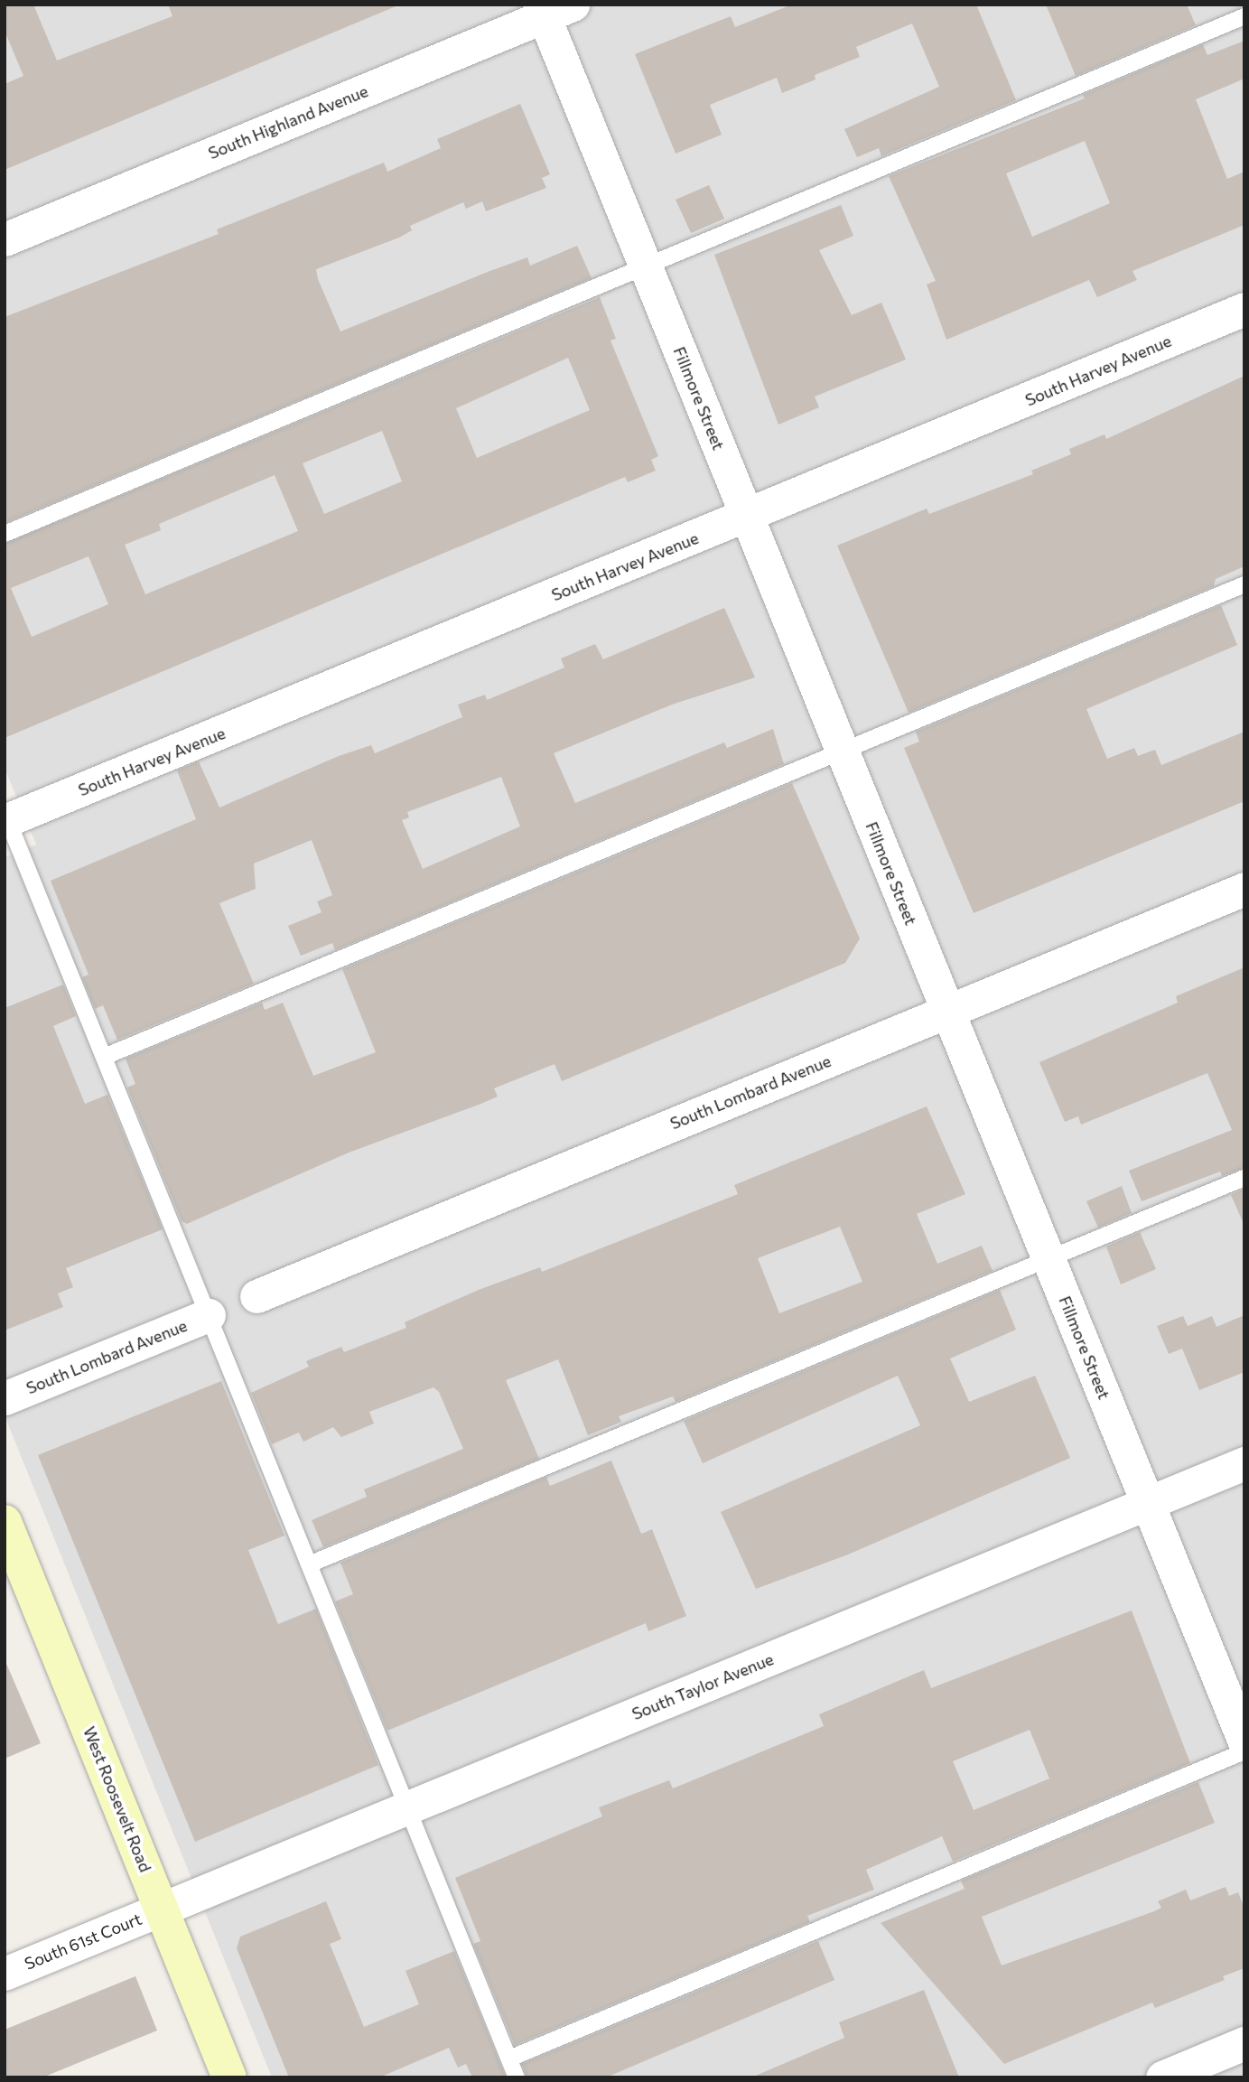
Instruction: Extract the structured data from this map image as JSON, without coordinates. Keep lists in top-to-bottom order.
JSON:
{
  "streets": {
    "main road": ["West Roosevelt Road"],
    "street": [
      "South Highland Avenue",
      "South Harvey Avenue",
      "Fillmore Street",
      "South Lombard Avenue",
      "South Taylor Avenue",
      "South 61st Court"
    ]
  },
  "crossings": [
    ["South Highland Avenue", "Fillmore Street"],
    ["South Harvey Avenue", "Fillmore Street"],
    ["Fillmore Street", "South Lombard Avenue"],
    ["Fillmore Street", "South Taylor Avenue"],
    ["South Taylor Avenue", "West Roosevelt Road"],
    ["South Taylor Avenue", "South 61st Court"],
    ["West Roosevelt Road", "South 61st Court"]
  ]
}
